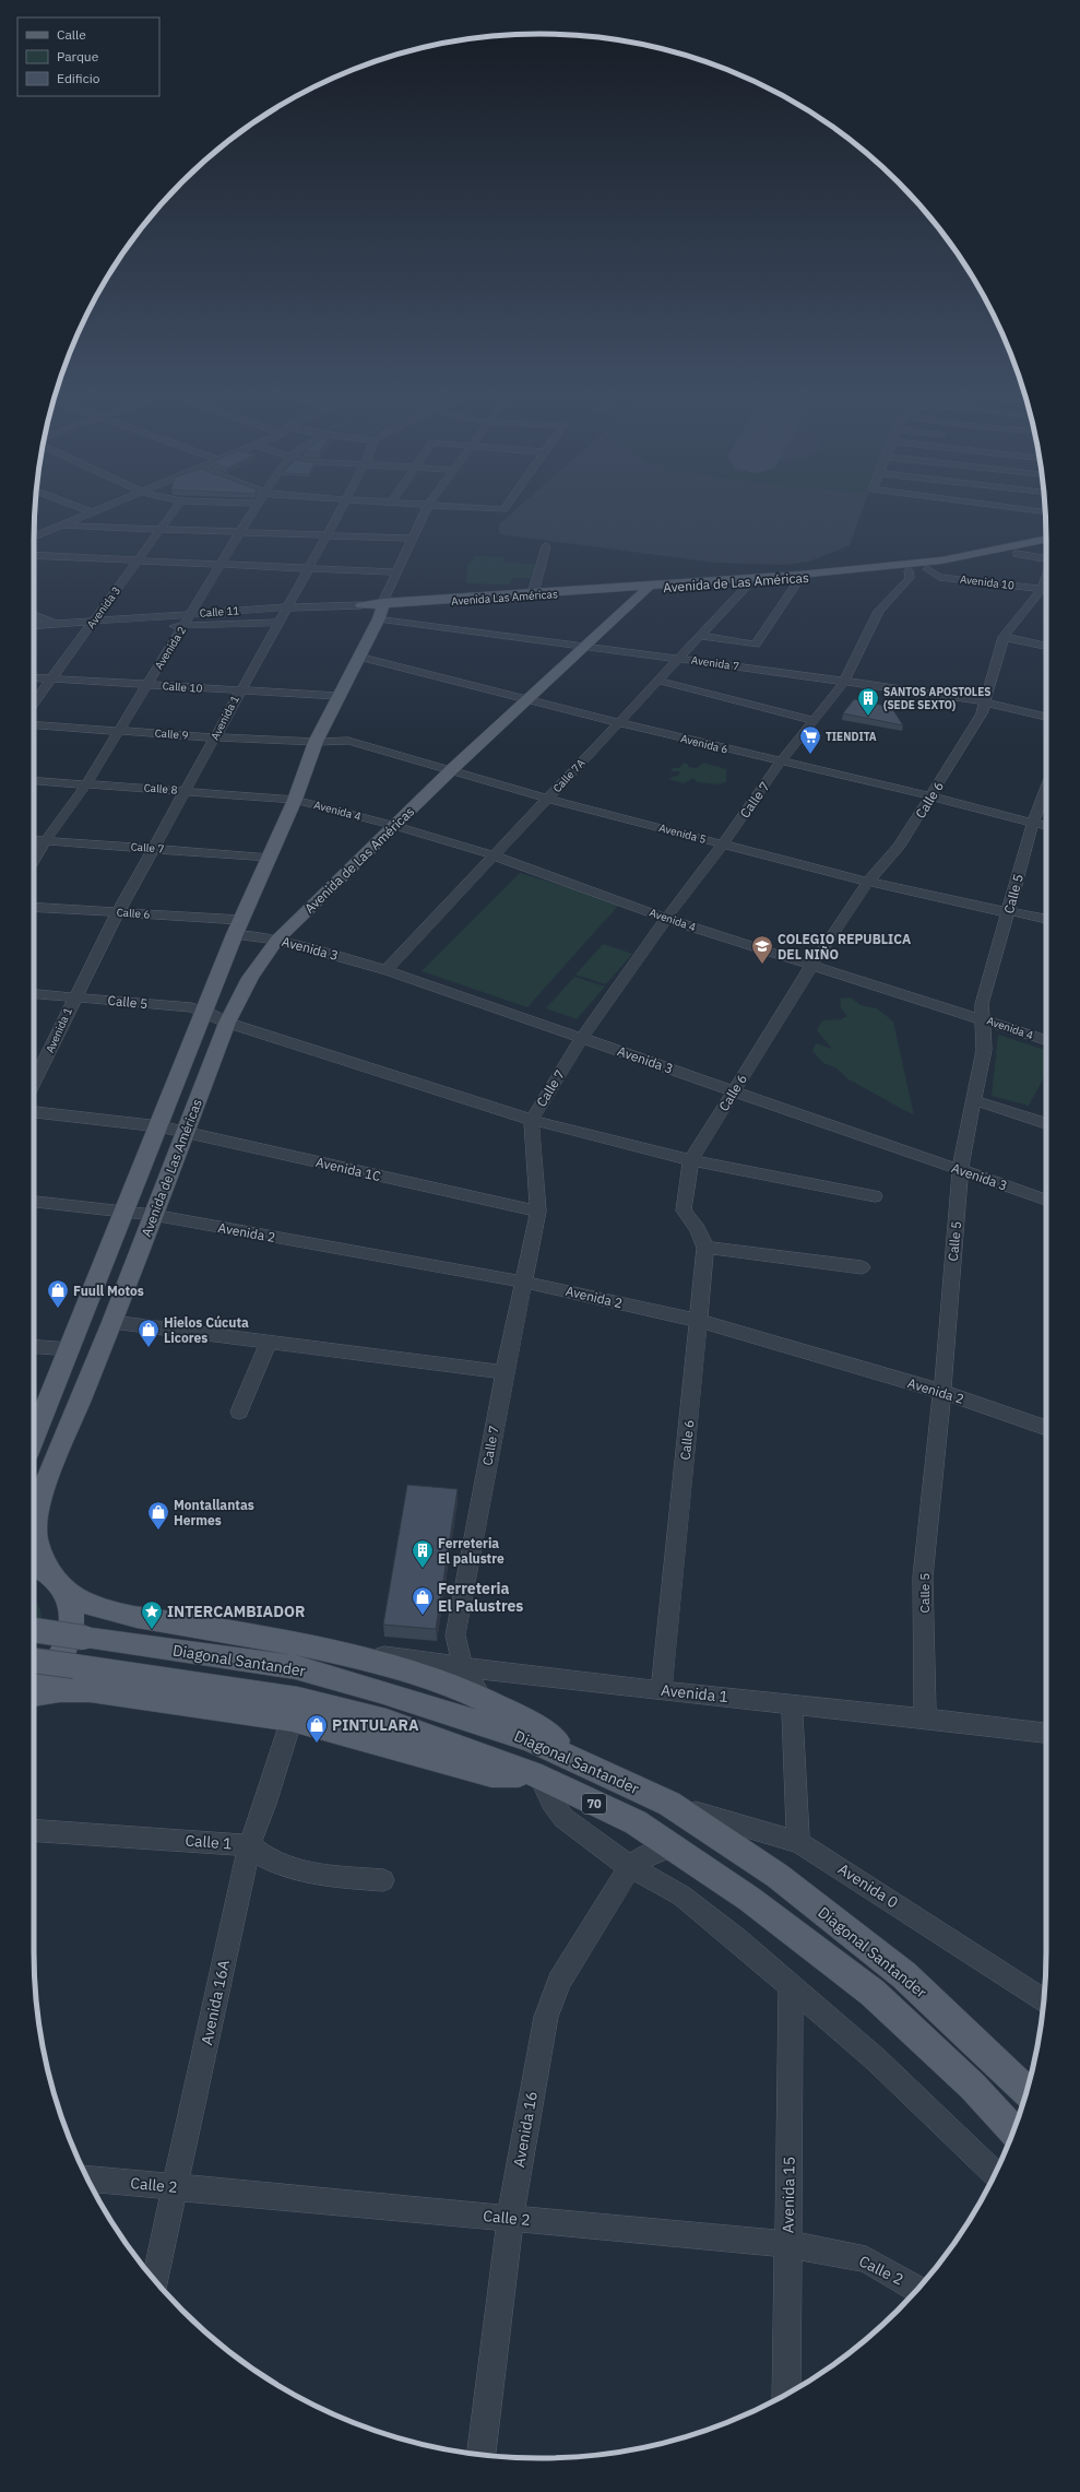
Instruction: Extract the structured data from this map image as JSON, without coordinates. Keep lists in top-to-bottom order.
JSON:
{
  "streets": {
    "main road": [
      "Avenida de Las Américas",
      "Avenida Las Américas",
      "Diagonal Santander",
      "70"
    ],
    "street": [
      "Avenida 10",
      "Avenida 3",
      "Calle 11",
      "Avenida 2",
      "Avenida 7",
      "Calle 10",
      "Avenida 1",
      "Calle 9",
      "Avenida 6",
      "Calle 7A",
      "Calle 8",
      "Calle 7",
      "Calle 6",
      "Avenida 4",
      "Avenida 5",
      "Calle 5",
      "Avenida 1C",
      "Calle 1",
      "Avenida 0",
      "Avenida 16A",
      "Avenida 16",
      "Calle 2",
      "Avenida 15"
    ]
  },
  "crossings": [
    ["Avenida de Las Américas", "Avenida 10"],
    ["Avenida de Las Américas", "Avenida Las Américas"],
    ["Avenida de Las Américas", "Avenida 3"],
    ["Avenida de Las Américas", "Avenida 2"],
    ["Avenida de Las Américas", "Avenida 7"],
    ["Avenida de Las Américas", "Calle 10"],
    ["Avenida de Las Américas", "Calle 9"],
    ["Avenida de Las Américas", "Avenida 6"],
    ["Avenida de Las Américas", "Calle 7A"],
    ["Avenida de Las Américas", "Calle 8"],
    ["Avenida de Las Américas", "Calle 7"],
    ["Avenida de Las Américas", "Calle 6"],
    ["Avenida de Las Américas", "Avenida 4"],
    ["Avenida de Las Américas", "Avenida 5"],
    ["Avenida de Las Américas", "Calle 5"],
    ["Avenida de Las Américas", "Avenida 1C"],
    ["Avenida 10", "Calle 6"],
    ["Avenida Las Américas", "Calle 11"],
    ["Avenida Las Américas", "Avenida 7"],
    ["Avenida 3", "Calle 11"],
    ["Avenida 3", "Calle 10"],
    ["Avenida 3", "Calle 7A"],
    ["Avenida 3", "Calle 7"],
    ["Avenida 3", "Calle 6"],
    ["Avenida 3", "Calle 5"],
    ["Calle 11", "Avenida 2"],
    ["Calle 11", "Avenida 1"],
    ["Avenida 2", "Calle 10"],
    ["Avenida 2", "Calle 9"],
    ["Avenida 2", "Calle 8"],
    ["Avenida 2", "Calle 7"],
    ["Avenida 2", "Calle 6"],
    ["Avenida 2", "Calle 5"],
    ["Avenida 7", "Calle 7A"],
    ["Avenida 7", "Calle 7"],
    ["Avenida 7", "Calle 6"],
    ["Calle 10", "Avenida 1"],
    ["Avenida 1", "Calle 9"],
    ["Avenida 1", "Calle 8"],
    ["Avenida 1", "Calle 7"],
    ["Avenida 1", "Calle 6"],
    ["Avenida 1", "Calle 5"],
    ["Calle 9", "Avenida 5"],
    ["Avenida 6", "Calle 7A"],
    ["Avenida 6", "Calle 7"],
    ["Avenida 6", "Calle 6"],
    ["Avenida 6", "Calle 5"],
    ["Calle 7A", "Avenida 4"],
    ["Calle 7A", "Avenida 5"],
    ["Calle 8", "Avenida 4"],
    ["Calle 7", "Avenida 4"],
    ["Calle 7", "Avenida 5"],
    ["Calle 7", "Calle 5"],
    ["Calle 7", "Avenida 1C"],
    ["Calle 6", "Avenida 4"],
    ["Calle 6", "Avenida 5"],
    ["Calle 6", "Calle 5"],
    ["Avenida 4", "Calle 5"],
    ["Avenida 5", "Calle 5"],
    ["Diagonal Santander", "Avenida 0"],
    ["Diagonal Santander", "Avenida 16"],
    ["Diagonal Santander", "Avenida 15"],
    ["Calle 1", "Avenida 16A"],
    ["Avenida 16A", "Calle 2"],
    ["Avenida 16", "Calle 2"],
    ["Calle 2", "Avenida 15"]
  ],
  "places": {
    "building": ["SANTOS APOSTOLES (SEDE SEXTO)", "Ferreteria El palustre"],
    "supermarket": ["TIENDITA"],
    "school or university": ["COLEGIO REPUBLICA DEL NIÑO"],
    "shop": [
      "Fuull Motos",
      "Hielos Cúcuta Licores",
      "Montallantas Hermes",
      "Ferreteria El Palustres",
      "PINTULARA"
    ],
    "place": ["INTERCAMBIADOR"]
  },
  "legend": ["Calle", "Parque", "Edificio"]
}
